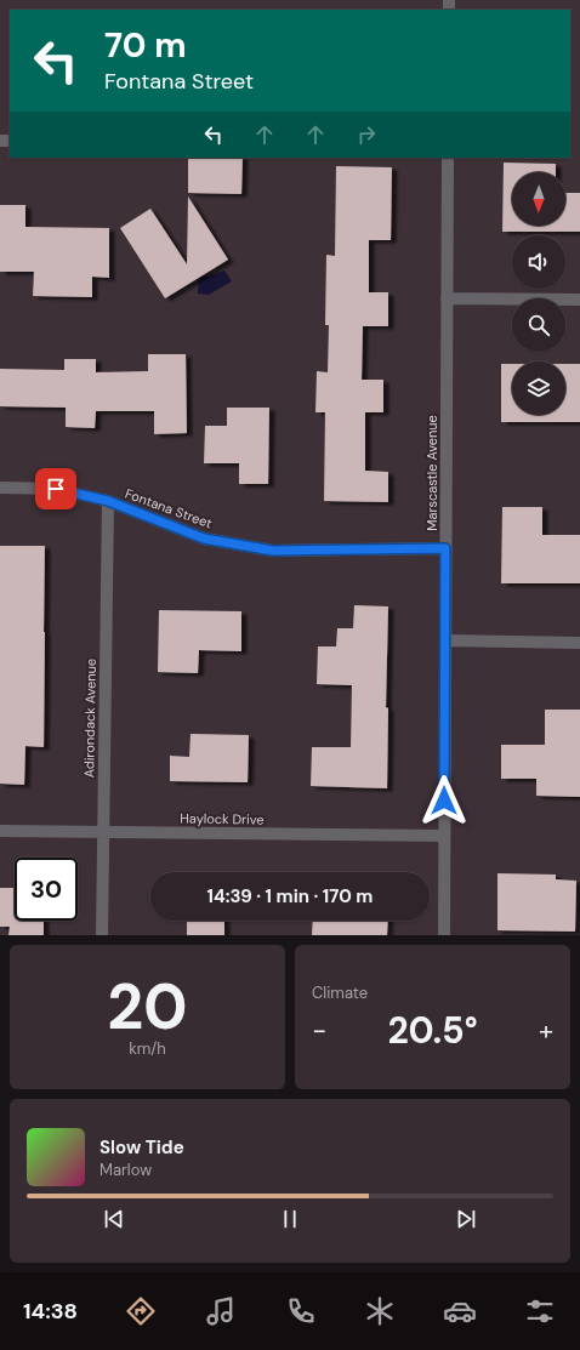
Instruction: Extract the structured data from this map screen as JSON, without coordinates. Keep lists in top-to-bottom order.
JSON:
{
  "streets": {
    "street": [
      "Marscastle Avenue",
      "Fontana Street",
      "Adirondack Avenue",
      "Haylock Drive"
    ]
  },
  "crossings": [
    ["Marscastle Avenue", "Fontana Street"],
    ["Marscastle Avenue", "Haylock Drive"],
    ["Fontana Street", "Adirondack Avenue"],
    ["Adirondack Avenue", "Haylock Drive"]
  ],
  "north": "bottom",
  "page": {
    "turn": ["70 m", "Fontana Street"],
    "limit": "30",
    "trip": "14:39 · 1 min · 170 m",
    "tile": [
      ["20", "km/h"],
      "Climate"
    ],
    "heat": ["−", "20.5°", "+"],
    "song": ["Slow Tide", "Marlow"],
    "tabs": "14:38"
  }
}
